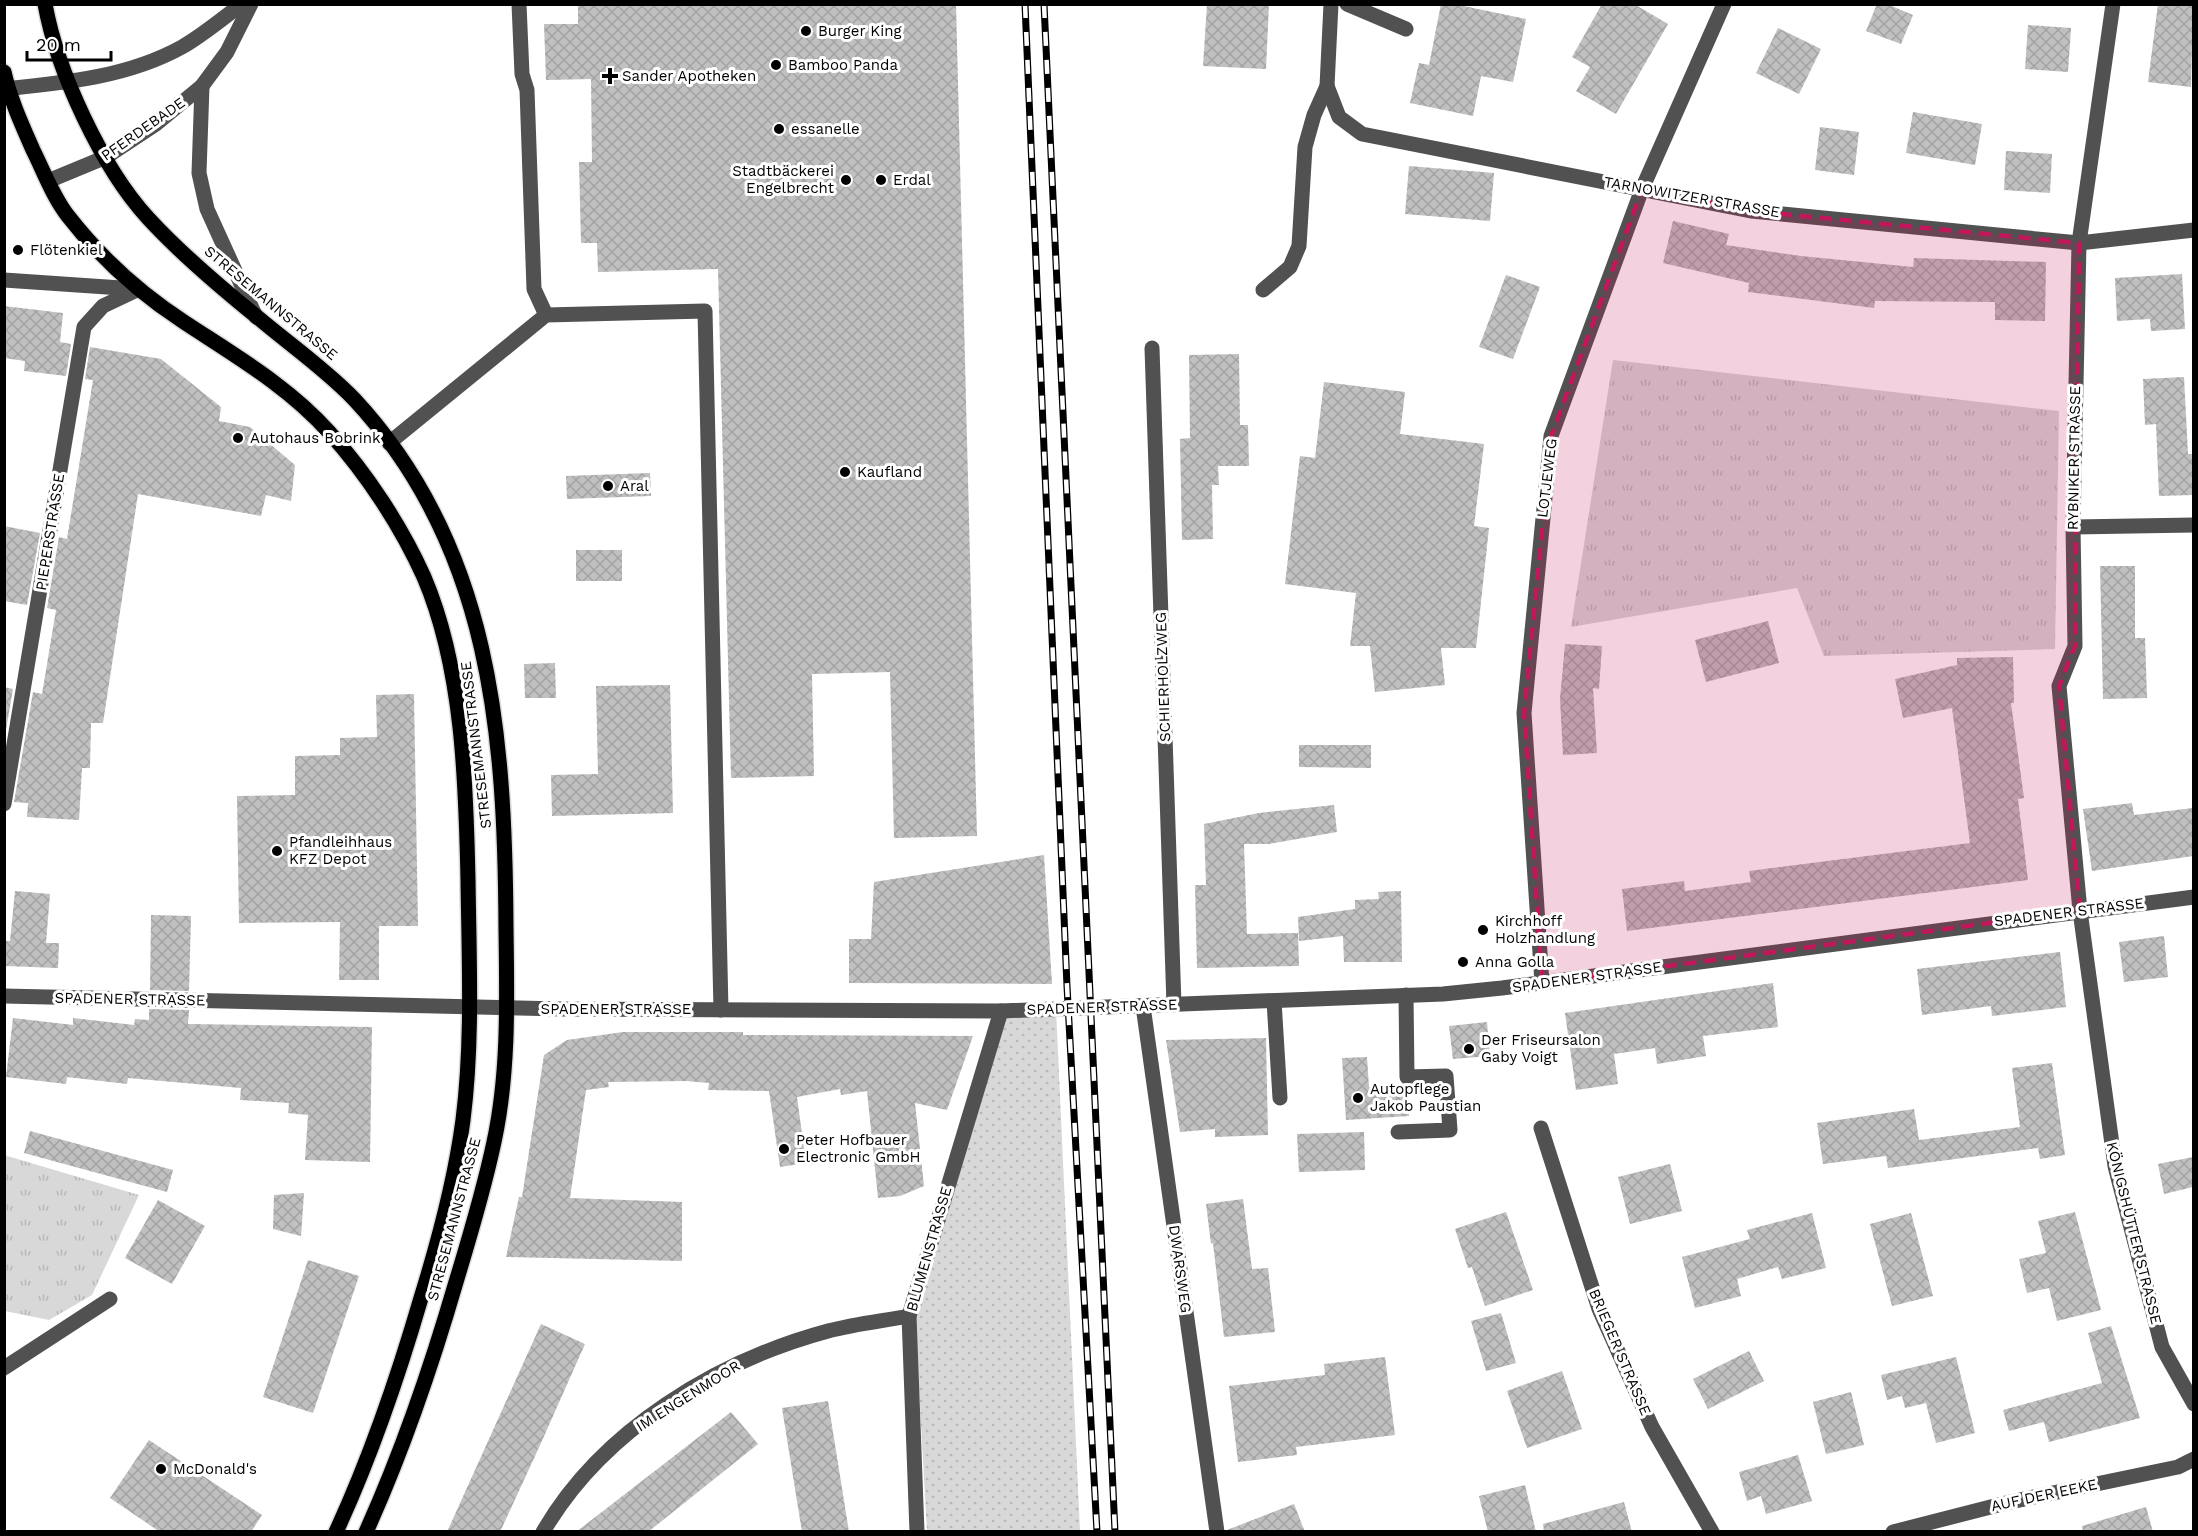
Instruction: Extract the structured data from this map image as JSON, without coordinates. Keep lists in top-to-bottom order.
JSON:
{
  "streets": {
    "main road": ["STRESEMANNSTRASSE"],
    "street": [
      "PFERDEBADE",
      "TARNOWITZER STRASSE",
      "RYBNIKER STRASSE",
      "LOTJEWEG",
      "PIEPERSTRASSE",
      "SCHIERHOLZWEG",
      "SPADENER STRASSE",
      "KÖNIGSHÜTTER STRASSE",
      "BLUMENSTRASSE",
      "DWARSWEG",
      "BRIEGER STRASSE",
      "IM ENGENMOOR",
      "AUF DER EEKE"
    ]
  },
  "crossings": [
    ["PFERDEBADE", "STRESEMANNSTRASSE"],
    ["TARNOWITZER STRASSE", "RYBNIKER STRASSE"],
    ["TARNOWITZER STRASSE", "LOTJEWEG"],
    ["STRESEMANNSTRASSE", "PIEPERSTRASSE"],
    ["STRESEMANNSTRASSE", "SPADENER STRASSE"],
    ["RYBNIKER STRASSE", "SPADENER STRASSE"],
    ["RYBNIKER STRASSE", "KÖNIGSHÜTTER STRASSE"],
    ["LOTJEWEG", "SPADENER STRASSE"],
    ["SCHIERHOLZWEG", "SPADENER STRASSE"],
    ["SPADENER STRASSE", "KÖNIGSHÜTTER STRASSE"],
    ["SPADENER STRASSE", "BLUMENSTRASSE"],
    ["SPADENER STRASSE", "DWARSWEG"],
    ["BLUMENSTRASSE", "IM ENGENMOOR"]
  ],
  "places": {
    "other": [
      "Burger King",
      "Bamboo Panda",
      "essanelle",
      "Stadtbäckerei Engelbrecht",
      "Erdal",
      "Flötenkiel",
      "Autohaus Bobrink",
      "Kaufland",
      "Aral",
      "Pfandleihhaus KFZ Depot",
      "Kirchhoff Holzhandlung",
      "Anna Golla",
      "Der Friseursalon Gaby Voigt",
      "Autopflege Jakob Paustian",
      "Peter Hofbauer Electronic GmbH",
      "McDonald's"
    ],
    "health": ["Sander Apotheken"]
  },
  "scale_bar": "20 m"
}
